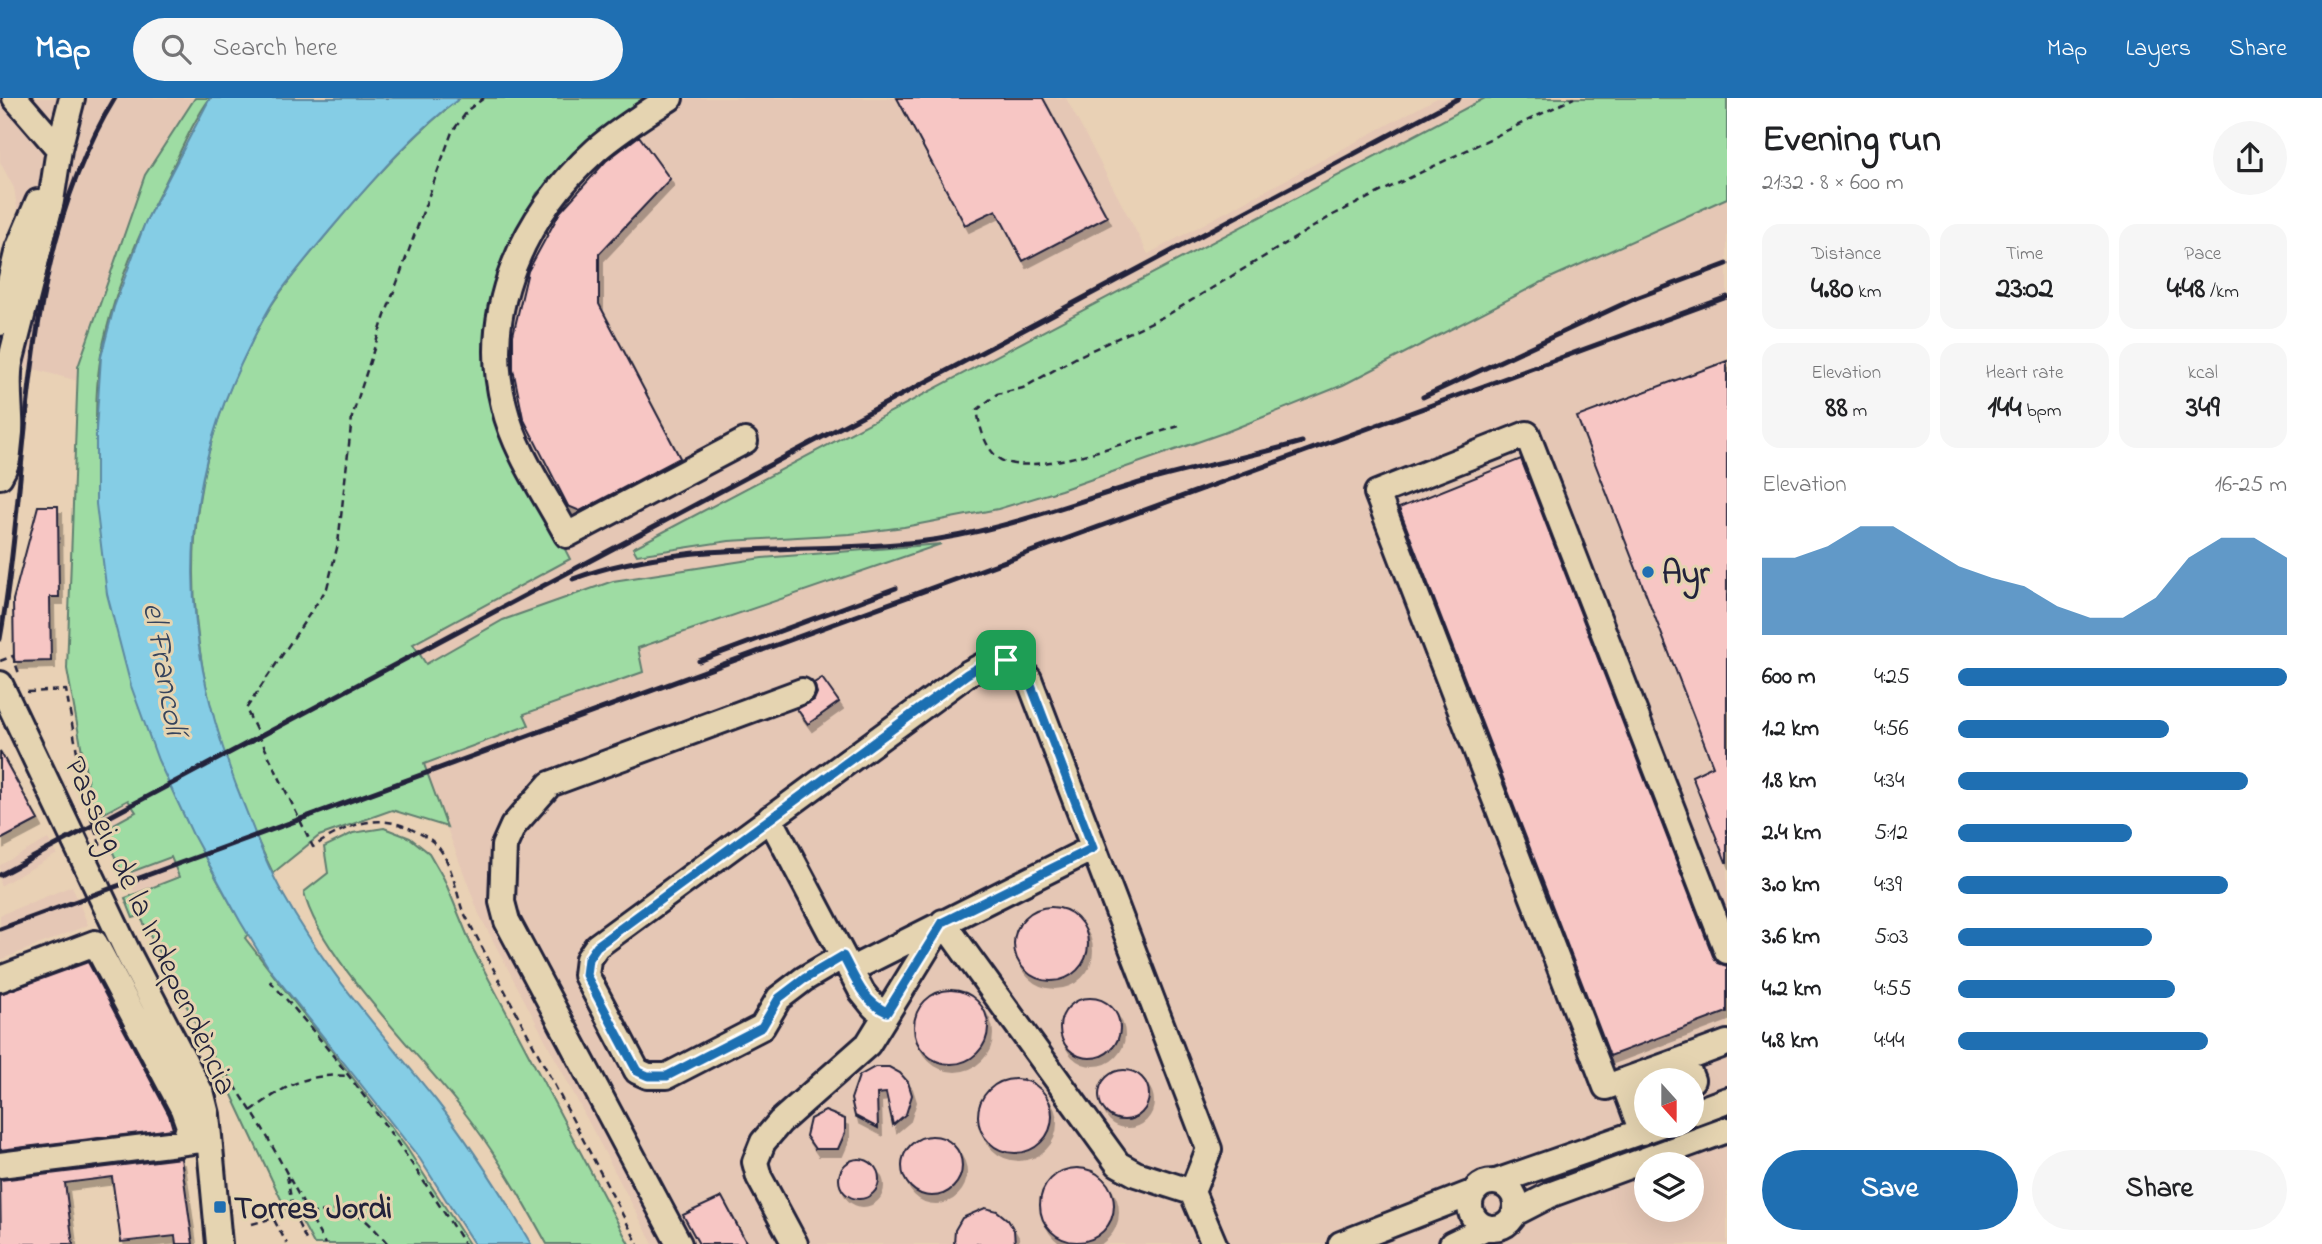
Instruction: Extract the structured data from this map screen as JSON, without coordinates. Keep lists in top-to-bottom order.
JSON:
{
  "streets": {
    "street": ["Passeig de la Independència"]
  },
  "water": ["el Francolí"],
  "places": {
    "other": ["Ayr"],
    "transit": ["Torres Jordi"]
  },
  "north": "bottom",
  "page": {
    "header": "Map",
    "search": "Search here",
    "nav": ["Map", "Layers", "Share"],
    "heading": ["Evening run", "21:32 · 8 × 600 m"],
    "stats": [
      ["Distance", "4.80 km"],
      ["Time", "23:02"],
      ["Pace", "4:48 /km"],
      ["Elevation", "88 m"],
      ["Heart rate", "144 bpm"],
      ["kcal", "349"]
    ],
    "chart": ["Elevation", "16–25 m"],
    "list": [
      {
        "name": "600 m",
        "note": "4:25"
      },
      {
        "name": "1.2 km",
        "note": "4:56"
      },
      {
        "name": "1.8 km",
        "note": "4:34"
      },
      {
        "name": "2.4 km",
        "note": "5:12"
      },
      {
        "name": "3.0 km",
        "note": "4:39"
      },
      {
        "name": "3.6 km",
        "note": "5:03"
      },
      {
        "name": "4.2 km",
        "note": "4:55"
      },
      {
        "name": "4.8 km",
        "note": "4:44"
      }
    ],
    "buttons": ["Save", "Share"]
  }
}
